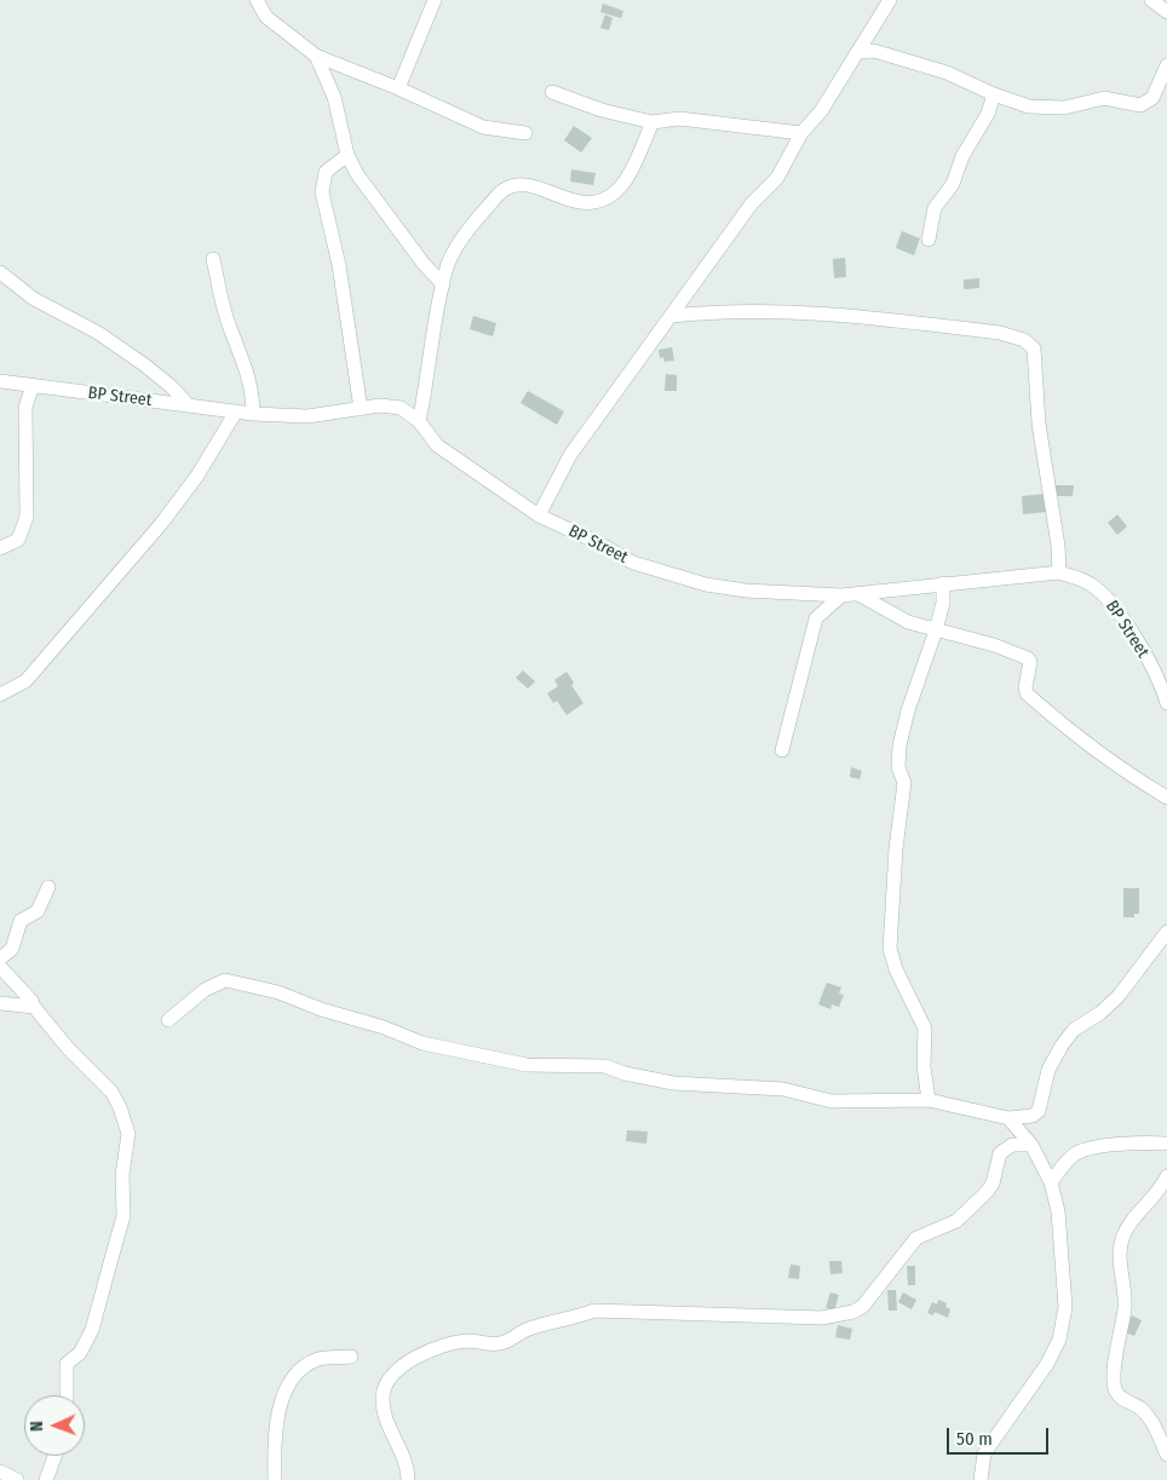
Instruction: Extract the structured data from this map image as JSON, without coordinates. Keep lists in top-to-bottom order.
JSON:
{
  "streets": {
    "street": ["BP Street"]
  },
  "scale_bar": "50 m",
  "north": "left"
}
